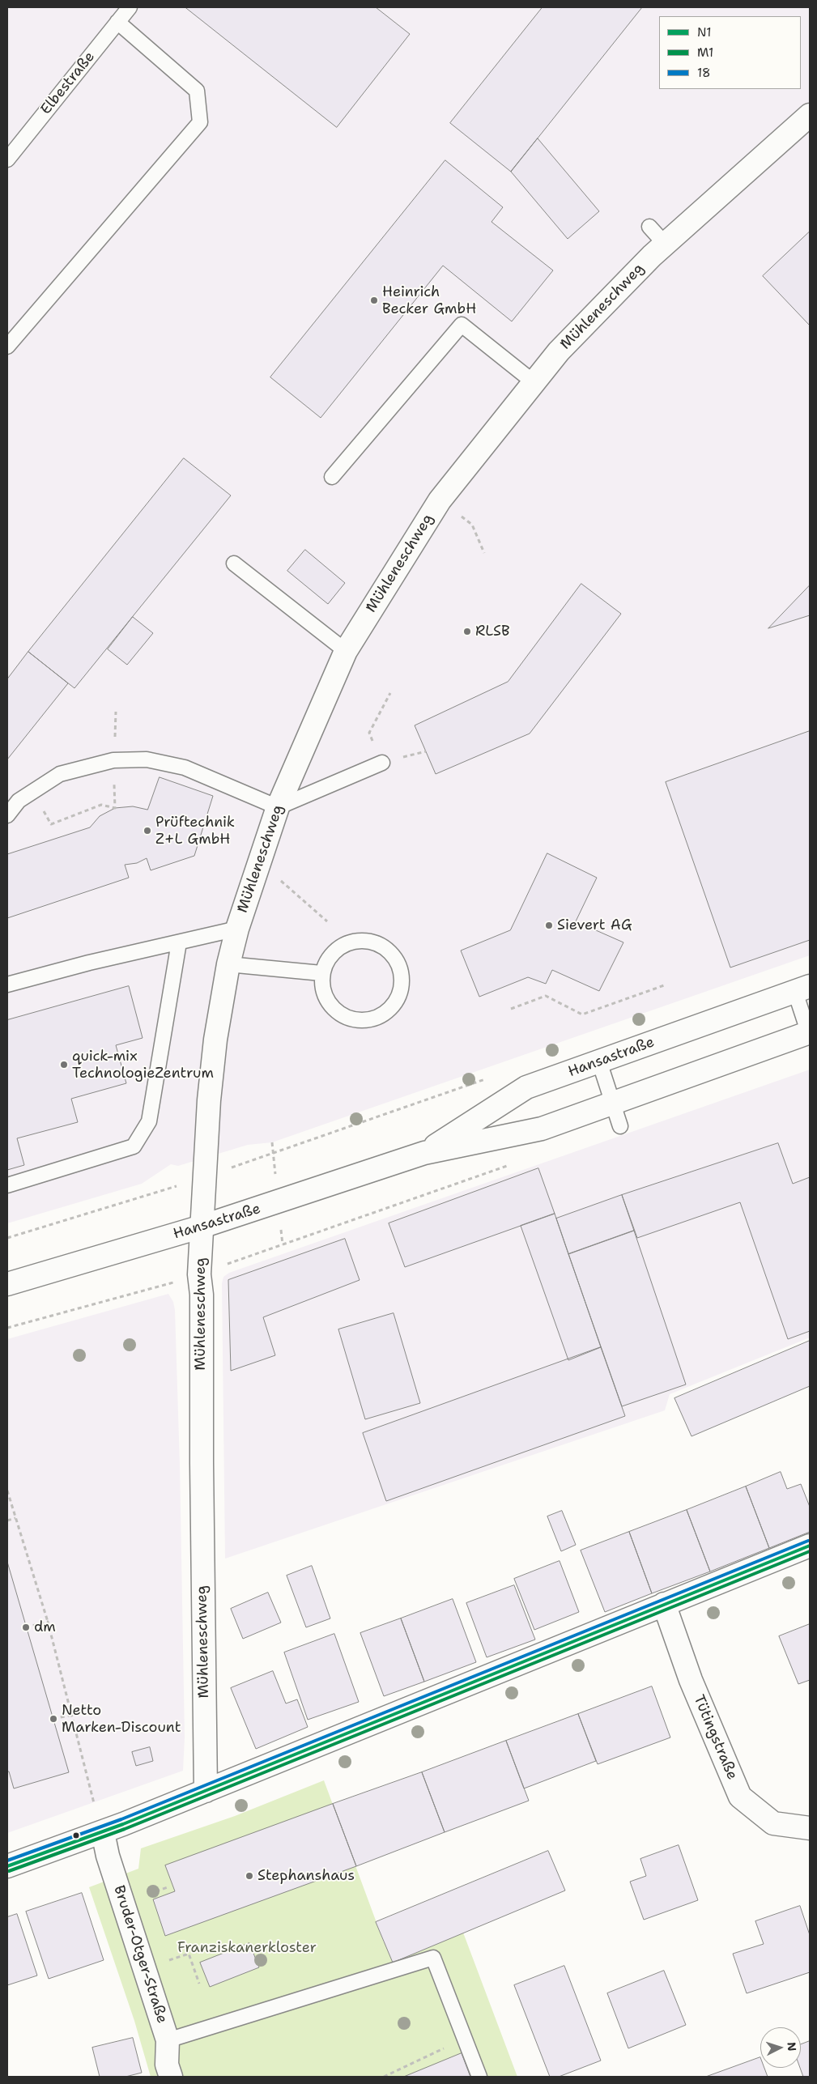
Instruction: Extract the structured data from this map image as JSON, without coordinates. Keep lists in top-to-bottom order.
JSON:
{
  "streets": {
    "street": [
      "Mühleneschweg",
      "Hansastraße",
      "Tütingstraße",
      "Bruder-Otger-Straße"
    ],
    "lane": ["Elbestraße"]
  },
  "crossings": [
    ["Mühleneschweg", "Hansastraße"]
  ],
  "parks": ["Franziskanerkloster"],
  "places": [
    "Heinrich Becker GmbH",
    "RLSB",
    "Prüftechnik Z+L GmbH",
    "Sievert AG",
    "quick-mix TechnologieZentrum",
    "dm",
    "Netto Marken-Discount",
    "Stephanshaus"
  ],
  "lines": ["transit line 18", "transit line N1", "transit line M1"],
  "legend": ["N1", "M1", "18"],
  "north": "right"
}
